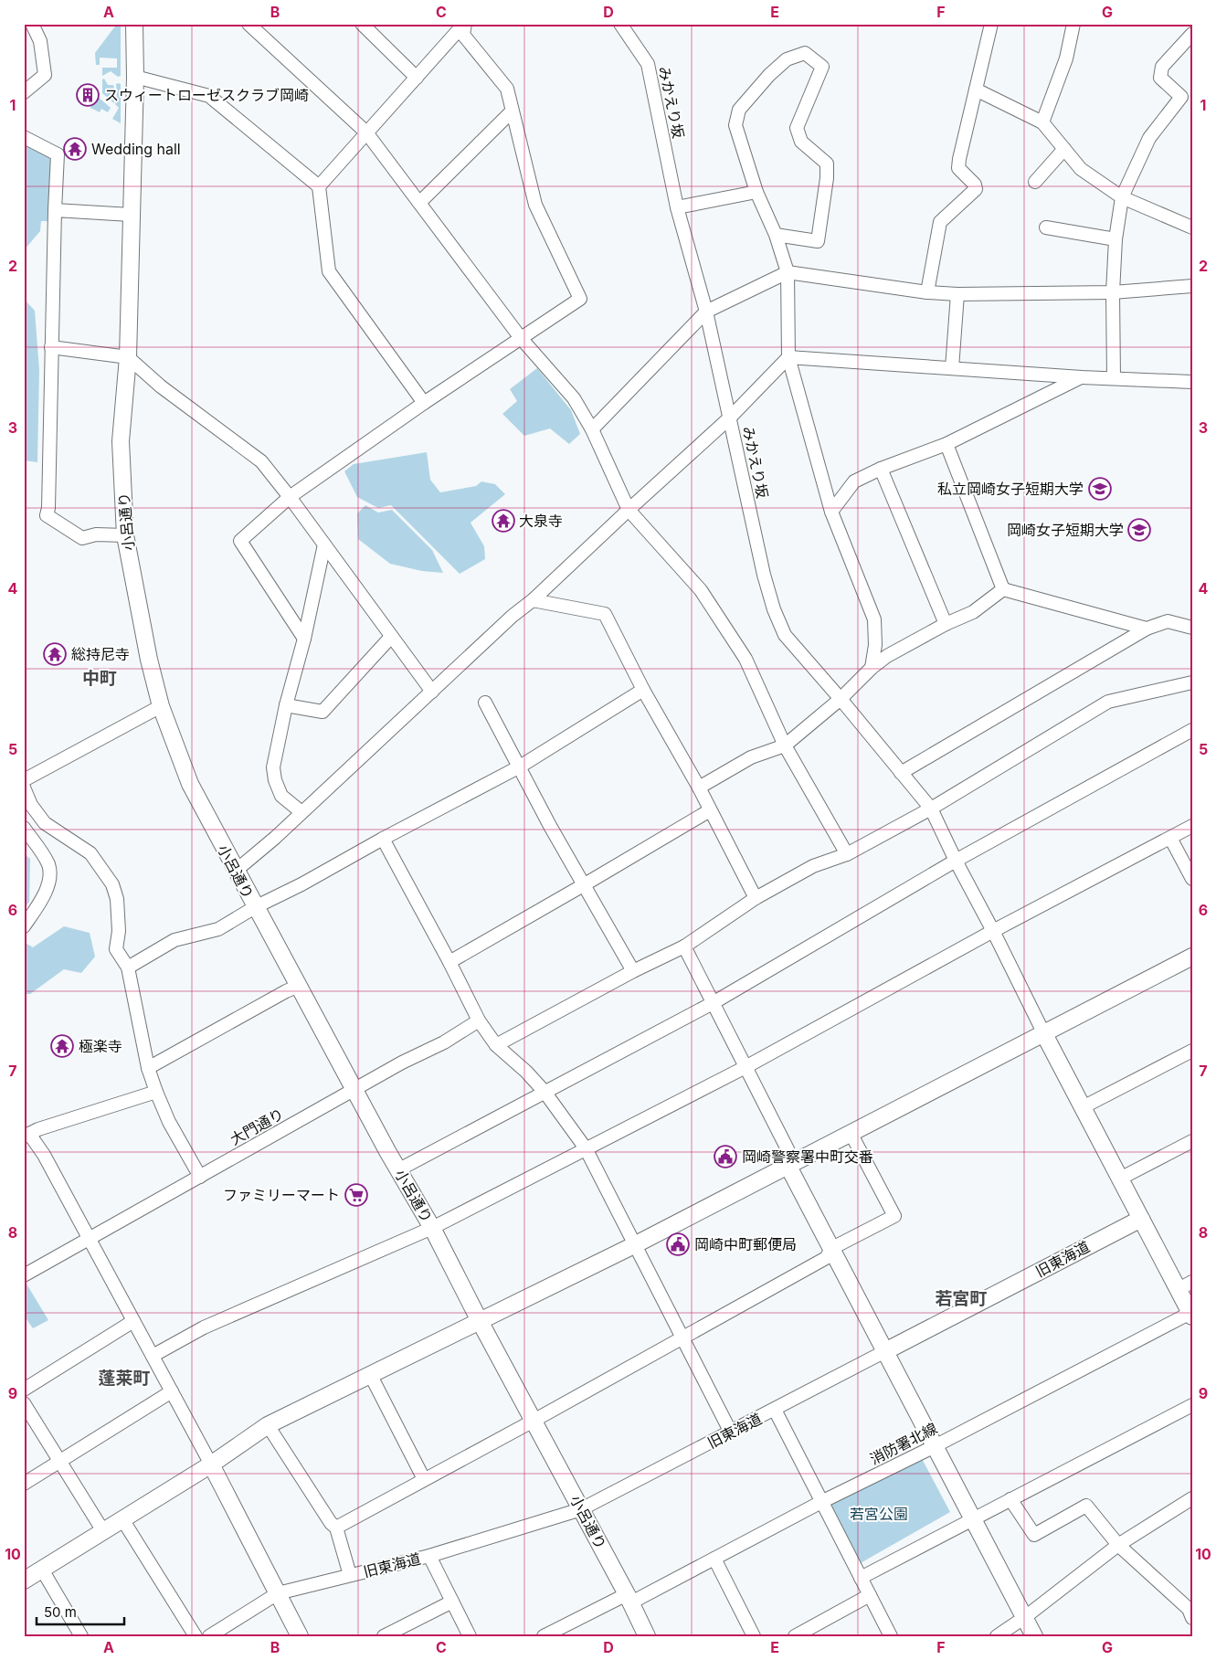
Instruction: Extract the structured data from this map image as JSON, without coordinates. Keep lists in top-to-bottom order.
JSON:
{
  "streets": {
    "street": [
      "みかえり坂",
      "小呂通り",
      "大門通り",
      "旧東海道",
      "消防署北線"
    ]
  },
  "crossings": [
    ["小呂通り", "大門通り"],
    ["小呂通り", "旧東海道"],
    ["小呂通り", "消防署北線"]
  ],
  "districts": ["中町", "若宮町", "蓬莱町"],
  "parks": ["若宮公園"],
  "places": {
    "building": ["スウィートローゼスクラブ岡崎"],
    "temple": [
      "Wedding hall",
      "大泉寺",
      "総持尼寺",
      "極楽寺"
    ],
    "school or university": ["私立岡崎女子短期大学", "岡崎女子短期大学"],
    "public building": ["岡崎警察署中町交番", "岡崎中町郵便局"],
    "supermarket": ["ファミリーマート"]
  },
  "scale_bar": "50 m",
  "grid": {
    "columns": [
      "A",
      "B",
      "C",
      "D",
      "E",
      "F",
      "G"
    ],
    "rows": [
      "1",
      "2",
      "3",
      "4",
      "5",
      "6",
      "7",
      "8",
      "9",
      "10"
    ]
  }
}
